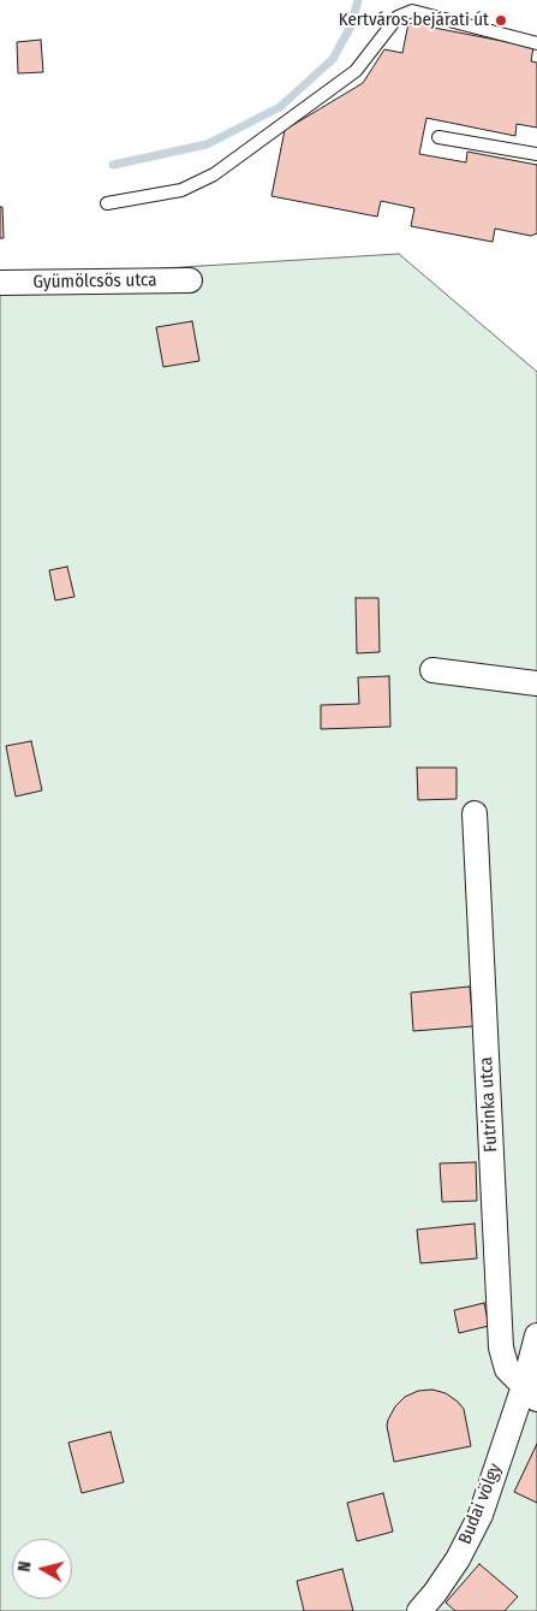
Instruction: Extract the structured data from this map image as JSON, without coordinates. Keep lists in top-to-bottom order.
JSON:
{
  "streets": {
    "street": ["Gyümölcsös utca", "Futrinka utca", "Budai völgy"]
  },
  "crossings": [
    ["Futrinka utca", "Budai völgy"]
  ],
  "places": ["Kertváros bejárati út"],
  "north": "left"
}
